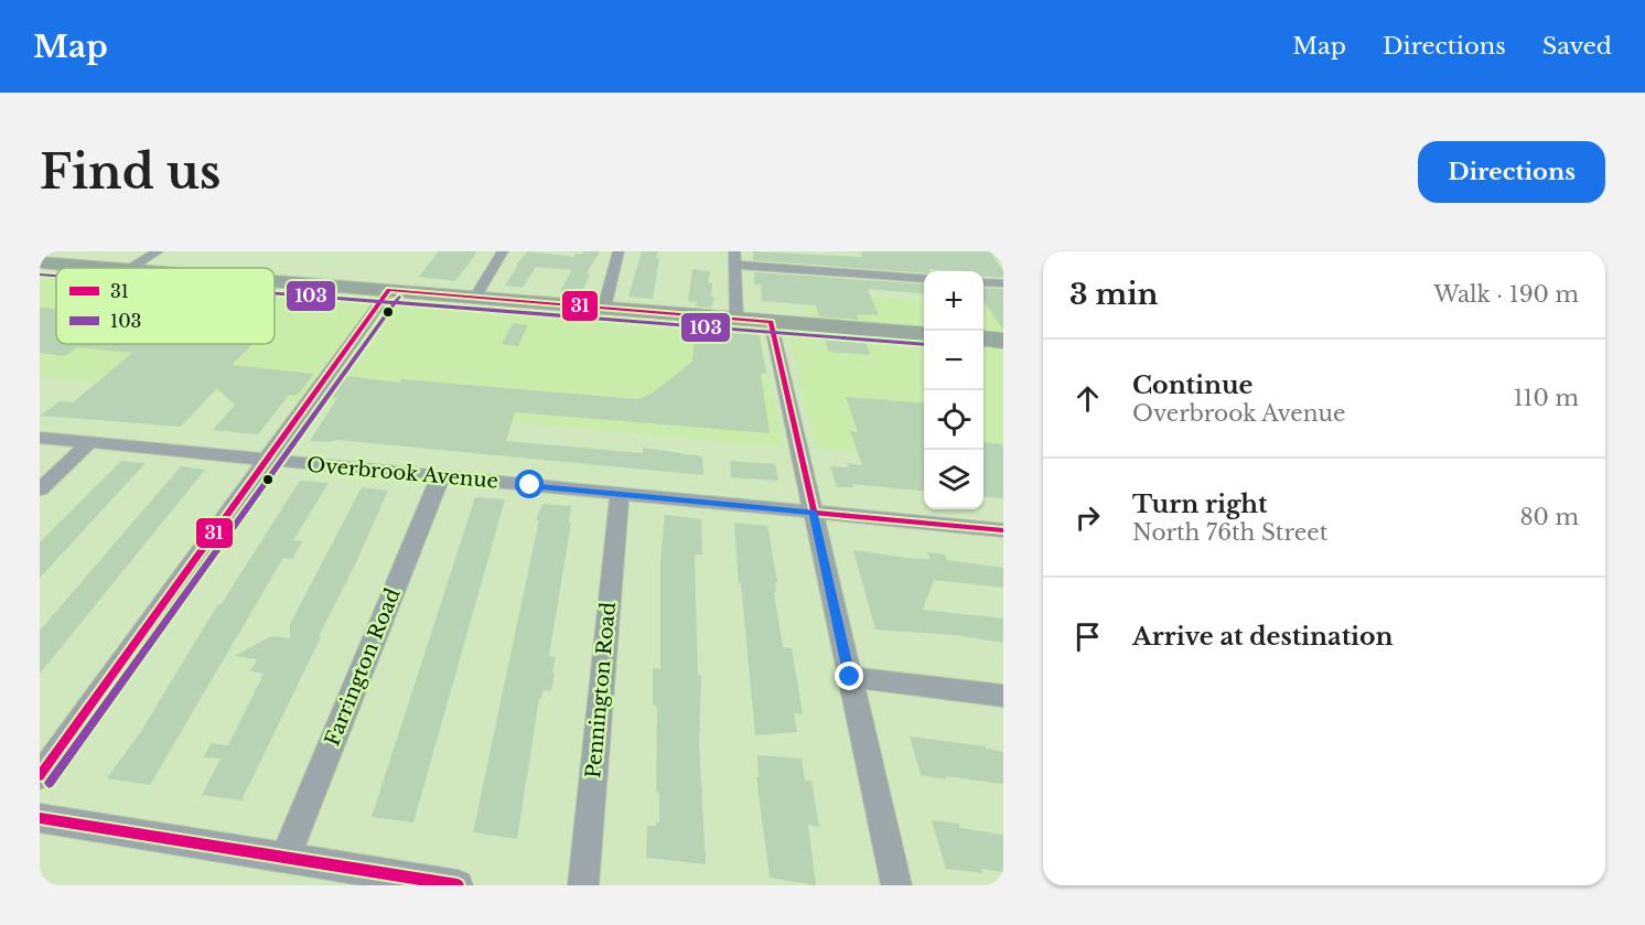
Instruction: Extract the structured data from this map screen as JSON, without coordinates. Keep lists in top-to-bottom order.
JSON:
{
  "streets": {
    "street": ["Overbrook Avenue", "Farrington Road", "Pennington Road"]
  },
  "crossings": [
    ["Overbrook Avenue", "Farrington Road"],
    ["Overbrook Avenue", "Pennington Road"]
  ],
  "lines": ["transit line 103", "transit line 31"],
  "legend": ["31", "103"],
  "page": {
    "header": "Map",
    "nav": ["Map", "Directions", "Saved"],
    "buttons": "Directions",
    "title": "Find us",
    "heading": ["3 min", "Walk · 190 m"],
    "map_buttons": ["+", "−"],
    "list": [
      ["Continue", "Overbrook Avenue", "110 m"],
      ["Turn right", "North 76th Street", "80 m"],
      "Arrive at destination"
    ]
  }
}
